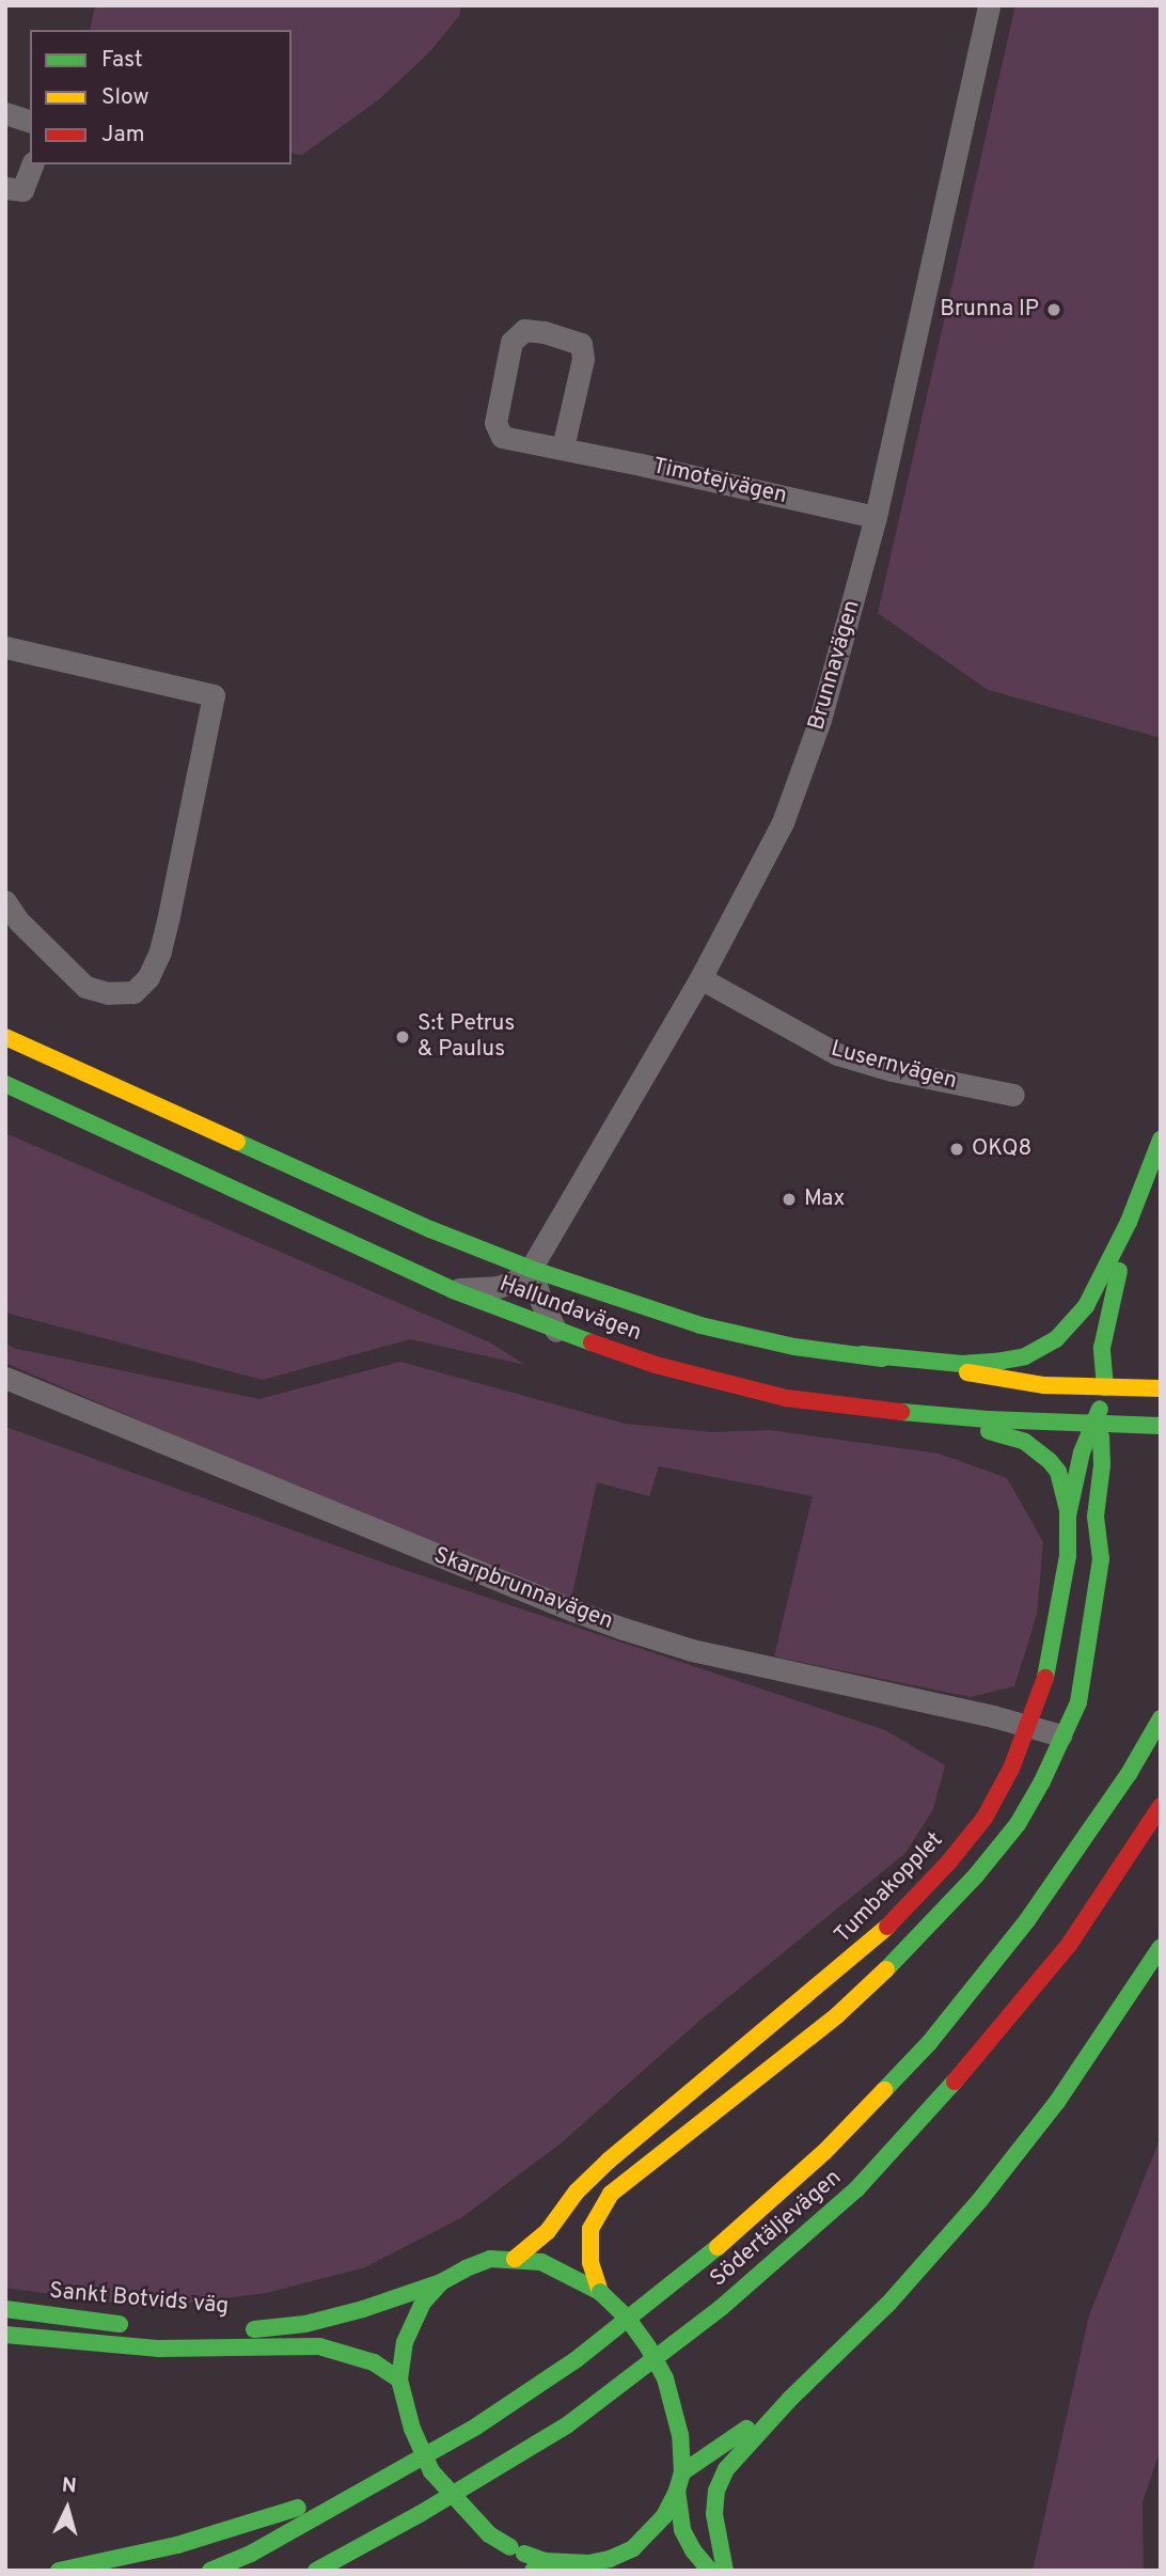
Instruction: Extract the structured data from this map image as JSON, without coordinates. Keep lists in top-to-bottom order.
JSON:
{
  "streets": {
    "main road": [
      "Hallundavägen",
      "Tumbakopplet",
      "Södertäljevägen",
      "Sankt Botvids väg"
    ],
    "street": [
      "Timotejvägen",
      "Brunnavägen",
      "Lusernvägen",
      "Skarpbrunnavägen"
    ]
  },
  "crossings": [
    ["Timotejvägen", "Brunnavägen"],
    ["Brunnavägen", "Lusernvägen"],
    ["Brunnavägen", "Hallundavägen"],
    ["Hallundavägen", "Tumbakopplet"],
    ["Skarpbrunnavägen", "Tumbakopplet"],
    ["Tumbakopplet", "Sankt Botvids väg"]
  ],
  "places": [
    "Brunna IP",
    "S:t Petrus & Paulus",
    "OKQ8",
    "Max"
  ],
  "legend": ["Fast", "Slow", "Jam"],
  "north": "top"
}
